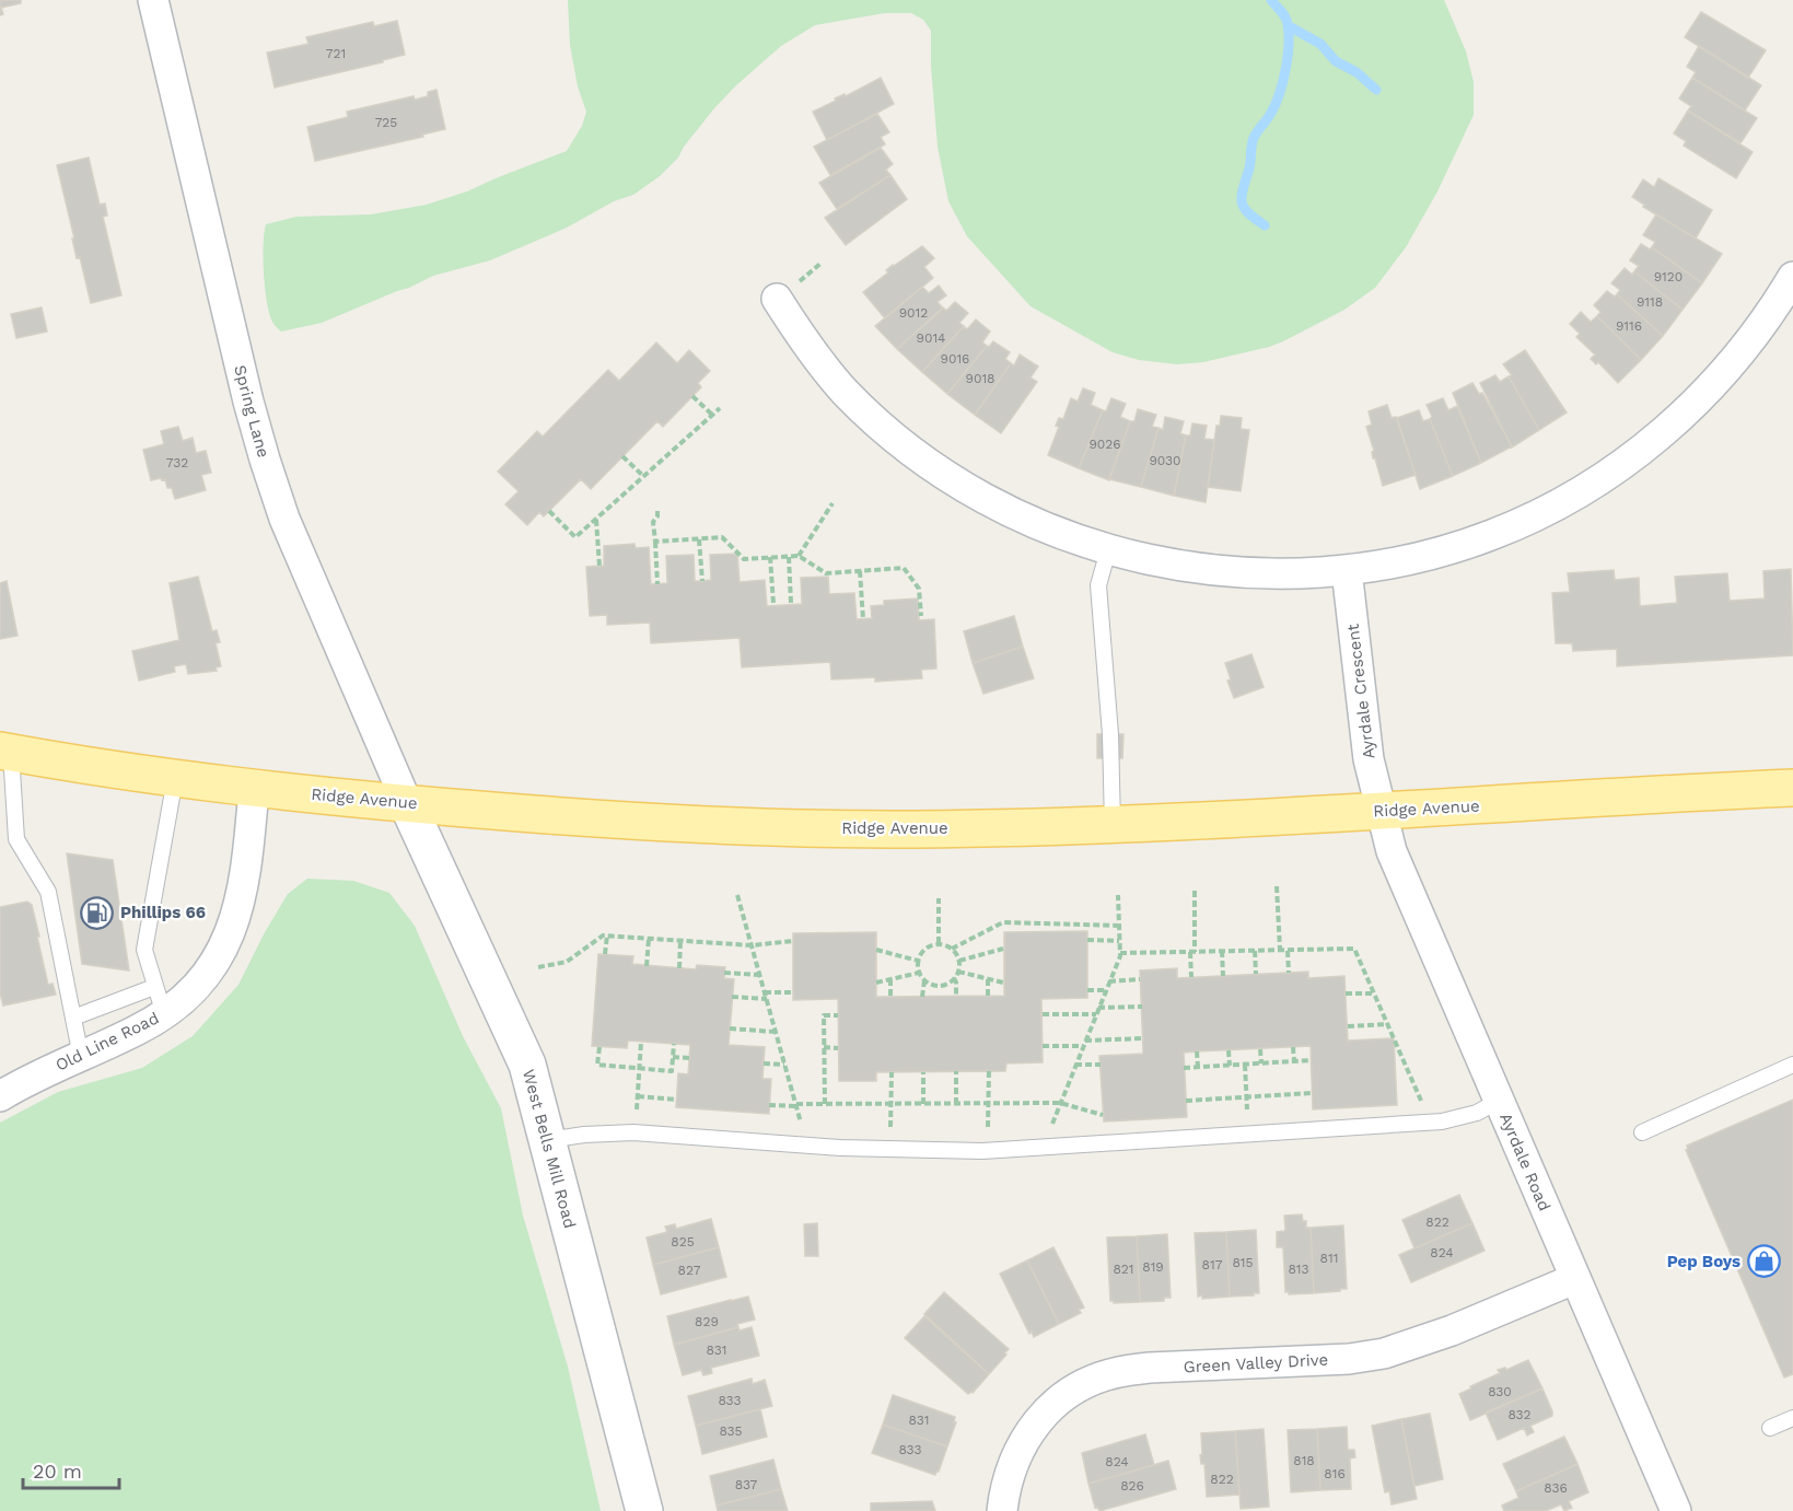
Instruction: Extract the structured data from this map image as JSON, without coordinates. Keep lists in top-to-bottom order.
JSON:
{
  "streets": {
    "main road": ["Ridge Avenue"],
    "street": [
      "Spring Lane",
      "Ayrdale Crescent",
      "Old Line Road",
      "West Bells Mill Road",
      "Ayrdale Road",
      "Green Valley Drive"
    ]
  },
  "crossings": [
    ["Spring Lane", "Ridge Avenue"],
    ["Spring Lane", "West Bells Mill Road"],
    ["Ayrdale Crescent", "Ridge Avenue"],
    ["Ayrdale Crescent", "Ayrdale Road"],
    ["Ridge Avenue", "Old Line Road"],
    ["Ridge Avenue", "West Bells Mill Road"],
    ["Ridge Avenue", "Ayrdale Road"],
    ["Ayrdale Road", "Green Valley Drive"]
  ],
  "places": {
    "fuel station": ["Phillips 66"],
    "shop": ["Pep Boys"]
  },
  "house_numbers": [
    "721",
    "725",
    "9120",
    "9118",
    "9012",
    "9116",
    "9014",
    "9016",
    "9018",
    "9026",
    "9030",
    "732",
    "822",
    "825",
    "824",
    "811",
    "815",
    "817",
    "819",
    "821",
    "813",
    "827",
    "829",
    "831",
    "830",
    "833",
    "832",
    "831",
    "835",
    "833",
    "818",
    "824",
    "816",
    "822",
    "837",
    "826",
    "836"
  ],
  "scale_bar": "20 m"
}
